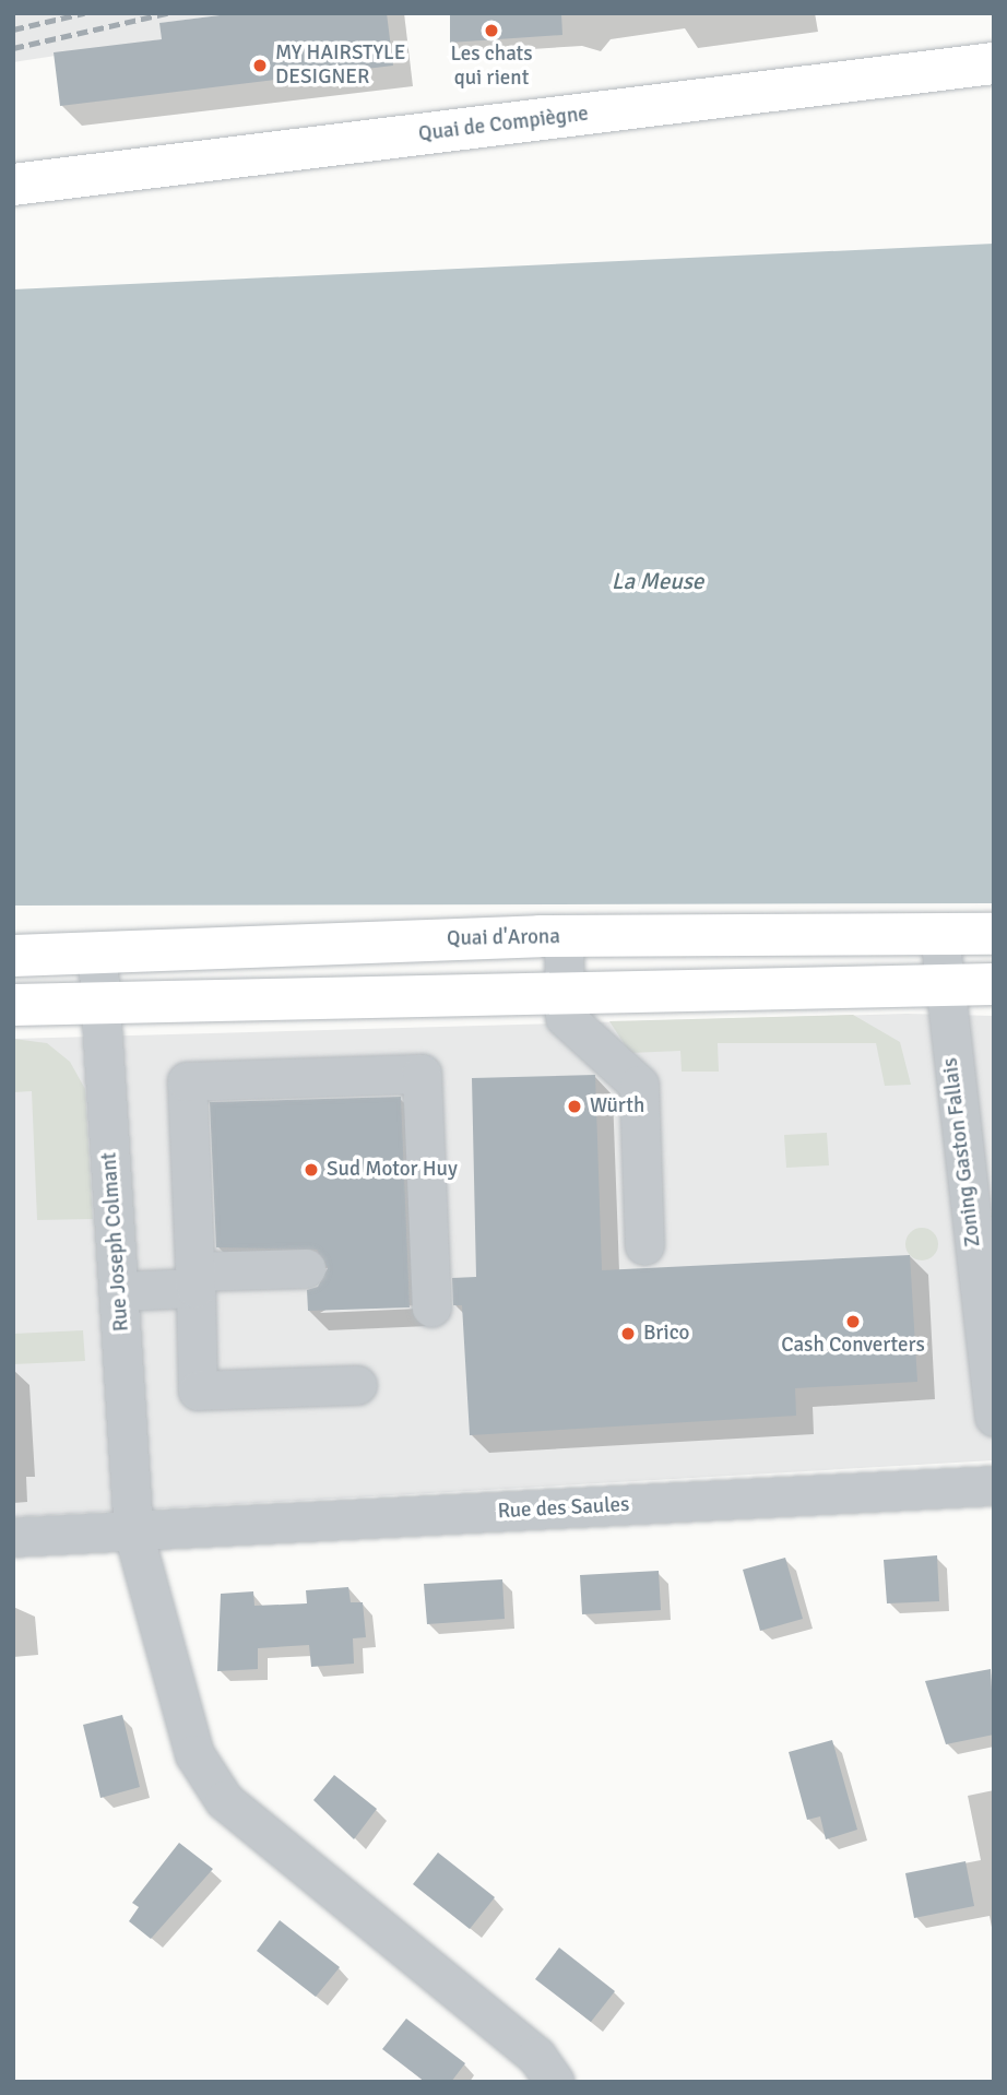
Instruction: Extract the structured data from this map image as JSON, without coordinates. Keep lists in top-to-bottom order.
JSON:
{
  "streets": {
    "main road": ["Quai de Compiègne", "Quai d'Arona"],
    "street": ["Zoning Gaston Fallais", "Rue Joseph Colmant", "Rue des Saules"]
  },
  "crossings": [
    ["Quai d'Arona", "Zoning Gaston Fallais"],
    ["Quai d'Arona", "Rue Joseph Colmant"],
    ["Rue Joseph Colmant", "Rue des Saules"]
  ],
  "water": ["La Meuse"],
  "places": [
    "Les chats qui rient",
    "MY HAIRSTYLE DESIGNER",
    "Würth",
    "Sud Motor Huy",
    "Cash Converters",
    "Brico"
  ]
}
